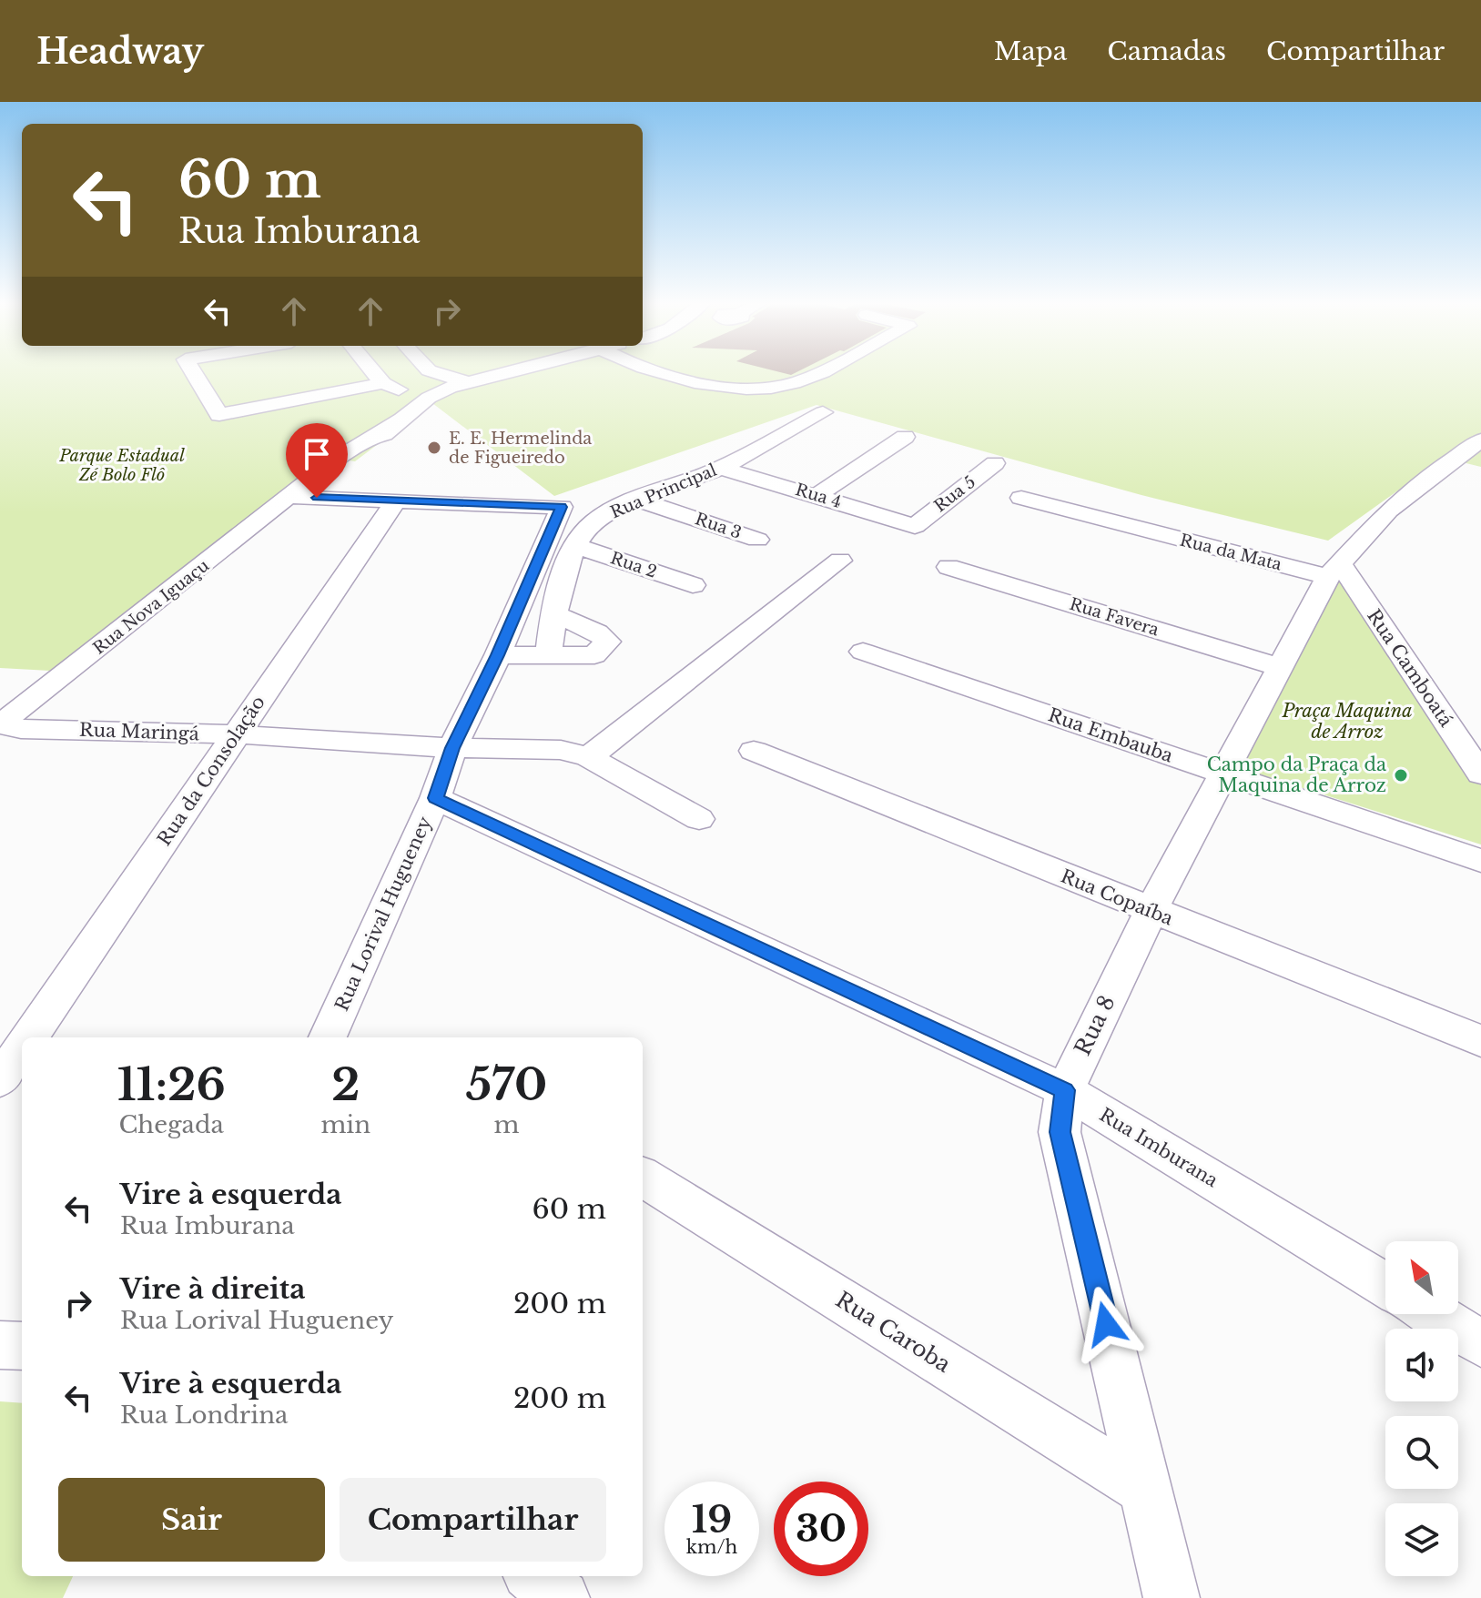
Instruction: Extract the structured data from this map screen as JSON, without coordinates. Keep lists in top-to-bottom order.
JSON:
{
  "streets": {
    "street": [
      "Rua Principal",
      "Rua 5",
      "Rua 4",
      "Rua 3",
      "Rua da Mata",
      "Rua 2",
      "Rua Nova Iguaçu",
      "Rua Favera",
      "Rua Camboatá",
      "Rua Maringá",
      "Rua Embauba",
      "Rua da Consolação",
      "Rua Copaíba",
      "Rua Lorival Hugueney",
      "Rua 8",
      "Rua Imburana",
      "Rua Caroba"
    ]
  },
  "crossings": [
    ["Rua Principal", "Rua 4"],
    ["Rua Principal", "Rua 3"],
    ["Rua Principal", "Rua 2"],
    ["Rua 5", "Rua 4"],
    ["Rua da Mata", "Rua Camboatá"],
    ["Rua da Mata", "Rua 8"],
    ["Rua Nova Iguaçu", "Rua Maringá"],
    ["Rua Favera", "Rua 8"],
    ["Rua Camboatá", "Rua 8"],
    ["Rua Maringá", "Rua da Consolação"],
    ["Rua Maringá", "Rua Lorival Hugueney"],
    ["Rua Embauba", "Rua 8"],
    ["Rua da Consolação", "Rua Lorival Hugueney"],
    ["Rua Copaíba", "Rua 8"],
    ["Rua Lorival Hugueney", "Rua Imburana"],
    ["Rua 8", "Rua Imburana"],
    ["Rua 8", "Rua Caroba"]
  ],
  "parks": ["Parque Estadual Zé Bolo Flô", "Praça Maquina de Arroz"],
  "places": ["E. E. Hermelinda de Figueiredo", "Campo da Praça da Maquina de Arroz"],
  "north": "top left",
  "page": {
    "header": "Headway",
    "nav": ["Mapa", "Camadas", "Compartilhar"],
    "turn": ["60 m", "Rua Imburana"],
    "eta": [
      "11:26",
      "Chegada",
      "2",
      "min",
      "570",
      "m"
    ],
    "list": [
      {
        "name": "Vire à esquerda",
        "note": "Rua Imburana",
        "value": "60 m"
      },
      {
        "name": "Vire à direita",
        "note": "Rua Lorival Hugueney",
        "value": "200 m"
      },
      {
        "name": "Vire à esquerda",
        "note": "Rua Londrina",
        "value": "200 m"
      }
    ],
    "buttons": ["Sair", "Compartilhar"],
    "speed": "19 km/h",
    "limit": "30"
  }
}
